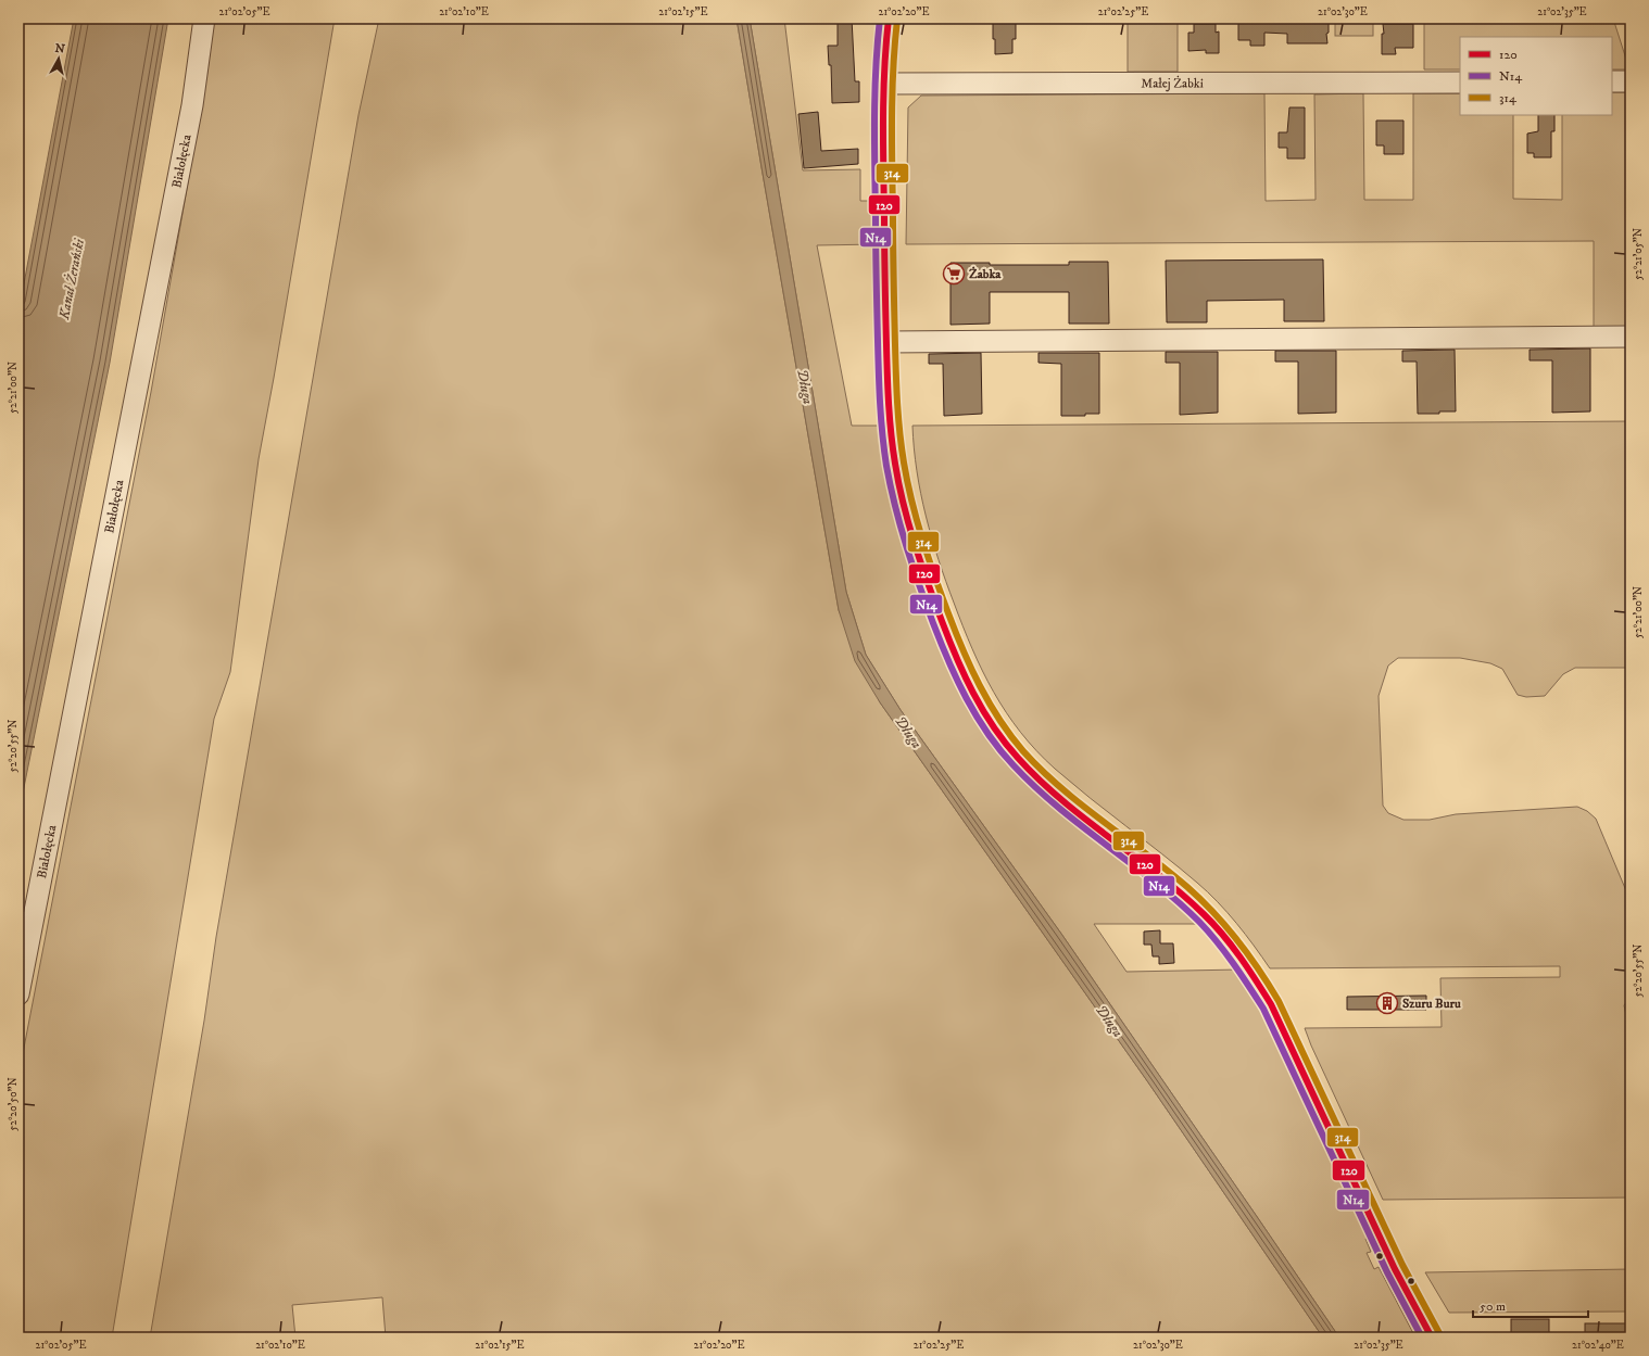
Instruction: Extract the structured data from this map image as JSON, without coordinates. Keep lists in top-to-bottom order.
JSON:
{
  "streets": {
    "street": ["Małej Żabki", "Białołęcka"]
  },
  "water": ["Kanał Żerański", "Długa"],
  "places": {
    "supermarket": ["Żabka"],
    "building": ["Szuru Buru"]
  },
  "lines": ["transit line 120", "transit line N14", "transit line 314"],
  "legend": ["120", "N14", "314"],
  "scale_bar": "50 m",
  "north": "top",
  "coordinates": [
    "21°02'05\"E",
    "21°02'10\"E",
    "21°02'15\"E",
    "21°02'20\"E",
    "21°02'25\"E",
    "21°02'30\"E",
    "21°02'35\"E",
    "52°21'05\"N",
    "52°21'00\"N",
    "52°20'55\"N",
    "52°20'50\"N",
    "21°02'40\"E"
  ]
}
